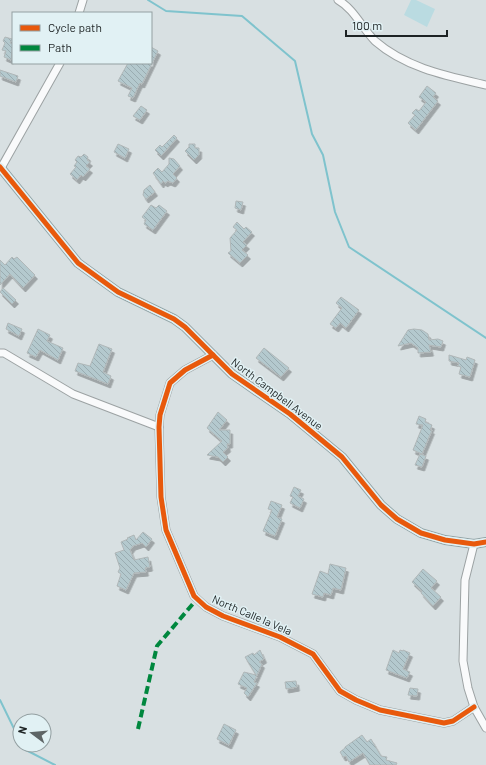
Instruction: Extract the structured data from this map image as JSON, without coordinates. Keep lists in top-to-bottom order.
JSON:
{
  "streets": {
    "main road": ["North Campbell Avenue"],
    "street": ["North Calle la Vela"]
  },
  "crossings": [
    ["North Campbell Avenue", "North Calle la Vela"]
  ],
  "legend": ["Cycle path", "Path"],
  "scale_bar": "100 m",
  "north": "left"
}
